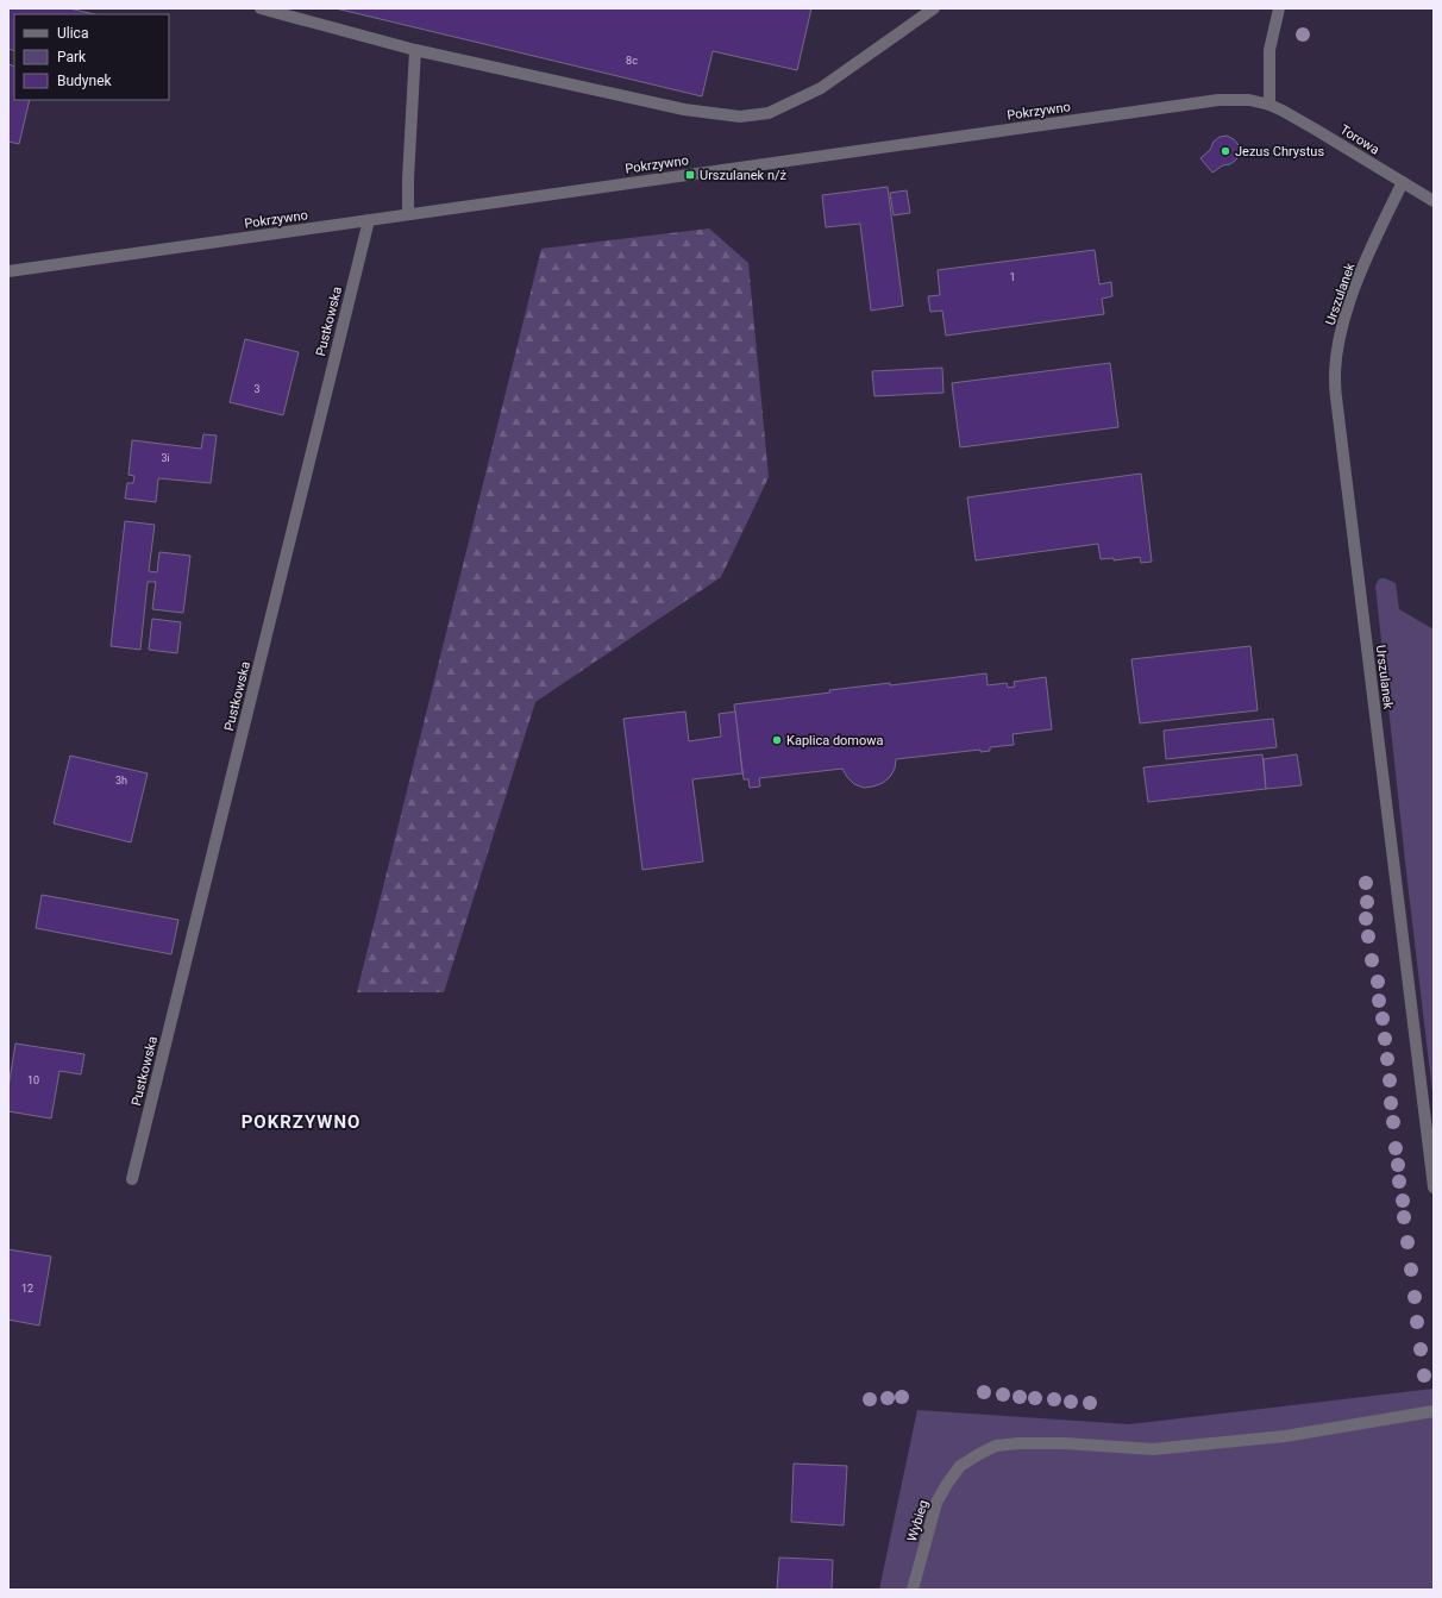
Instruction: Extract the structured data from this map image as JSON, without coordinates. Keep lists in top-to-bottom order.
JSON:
{
  "streets": {
    "street": [
      "Pokrzywno",
      "Torowa",
      "Urszulanek",
      "Pustkowska",
      "Wybieg"
    ]
  },
  "crossings": [
    ["Pokrzywno", "Torowa"],
    ["Pokrzywno", "Pustkowska"],
    ["Torowa", "Urszulanek"]
  ],
  "districts": ["POKRZYWNO"],
  "places": {
    "other": ["Jezus Chrystus", "Kaplica domowa"],
    "transit": ["Urszulanek n/ż"]
  },
  "house_numbers": [
    "8c",
    "1",
    "3",
    "3i",
    "3h",
    "10",
    "12"
  ],
  "legend": ["Ulica", "Park", "Budynek"]
}
